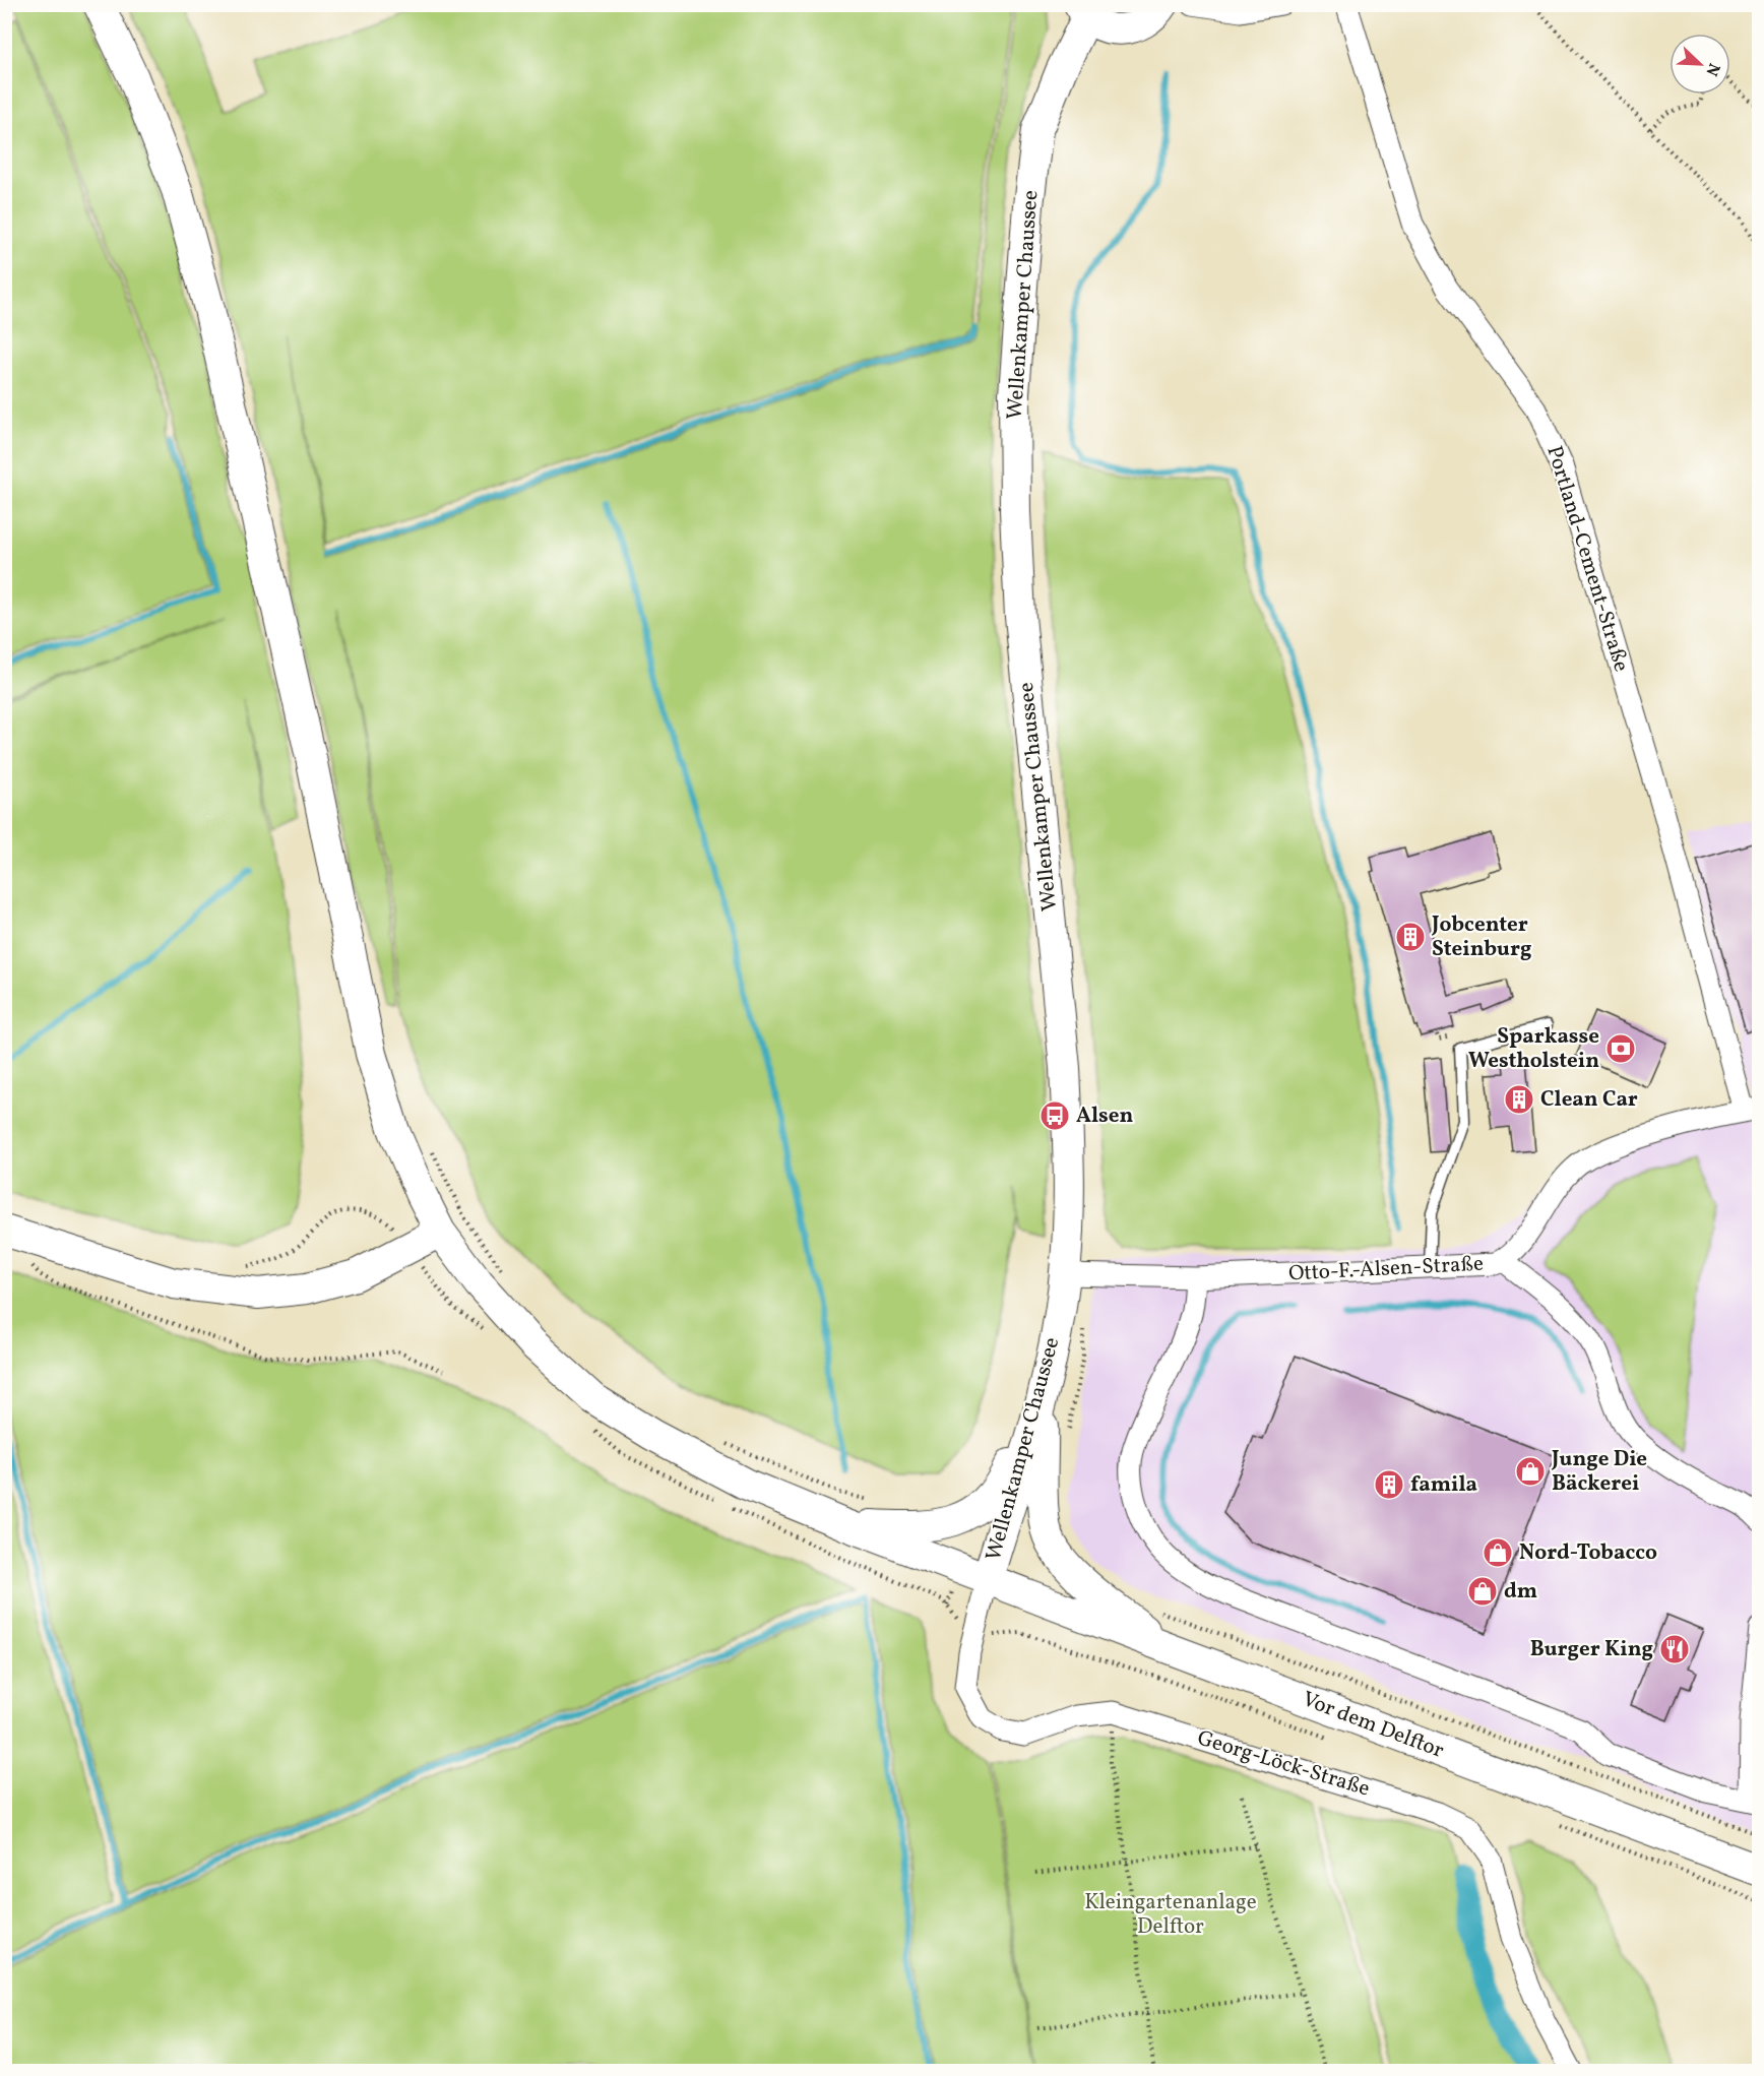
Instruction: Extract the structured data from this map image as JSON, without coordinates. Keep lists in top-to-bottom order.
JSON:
{
  "streets": {
    "main road": ["Wellenkamper Chaussee", "Vor dem Delftor"],
    "street": ["Portland-Cement-Straße", "Otto-F.-Alsen-Straße", "Georg-Löck-Straße"]
  },
  "crossings": [
    ["Wellenkamper Chaussee", "Otto-F.-Alsen-Straße"],
    ["Wellenkamper Chaussee", "Vor dem Delftor"],
    ["Wellenkamper Chaussee", "Georg-Löck-Straße"],
    ["Portland-Cement-Straße", "Otto-F.-Alsen-Straße"],
    ["Vor dem Delftor", "Georg-Löck-Straße"]
  ],
  "parks": ["Kleingartenanlage Delftor"],
  "places": {
    "building": ["Jobcenter Steinburg", "Clean Car", "famila"],
    "bank": ["Sparkasse Westholstein"],
    "bus stop": ["Alsen"],
    "shop": ["Junge Die Bäckerei", "Nord-Tobacco", "dm"],
    "restaurant": ["Burger King"]
  },
  "north": "bottom right"
}
